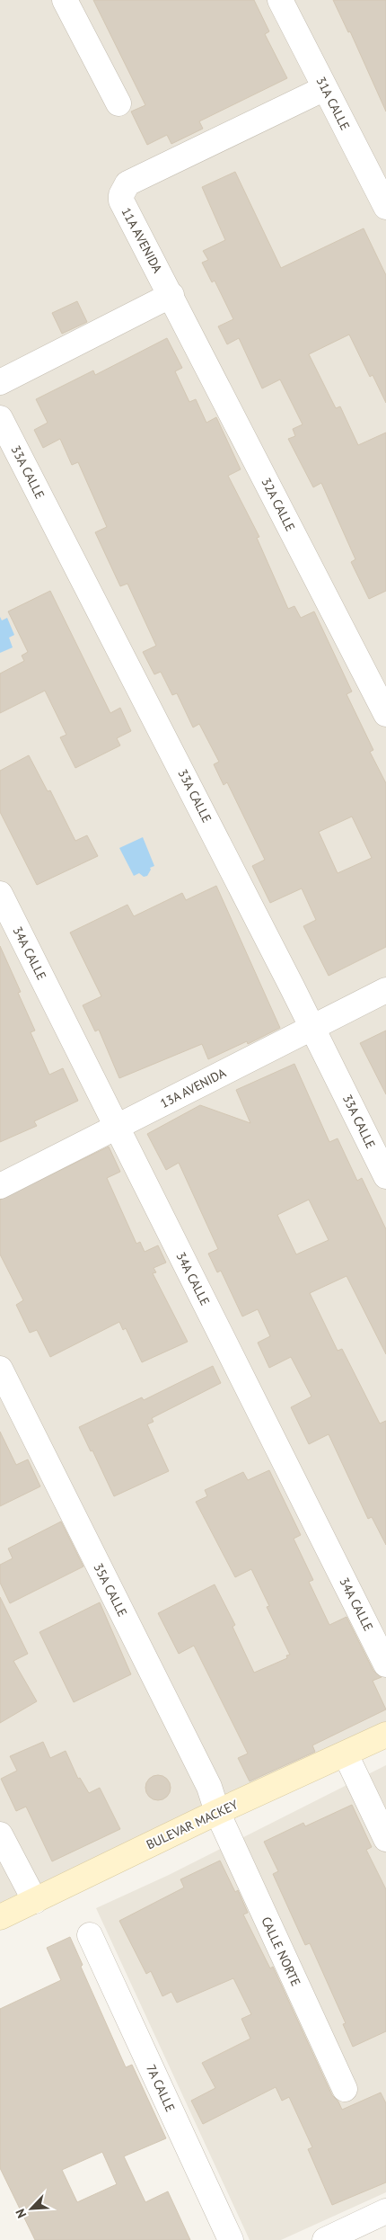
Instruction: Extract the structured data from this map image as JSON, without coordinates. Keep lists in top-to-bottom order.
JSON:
{
  "streets": {
    "main road": ["BULEVAR MACKEY"],
    "street": [
      "31A CALLE",
      "11A AVENIDA",
      "33A CALLE",
      "32A CALLE",
      "34A CALLE",
      "13A AVENIDA",
      "35A CALLE",
      "CALLE NORTE",
      "7A CALLE"
    ]
  },
  "crossings": [
    ["31A CALLE", "11A AVENIDA"],
    ["11A AVENIDA", "32A CALLE"],
    ["33A CALLE", "13A AVENIDA"],
    ["34A CALLE", "13A AVENIDA"],
    ["35A CALLE", "BULEVAR MACKEY"],
    ["35A CALLE", "CALLE NORTE"],
    ["BULEVAR MACKEY", "CALLE NORTE"]
  ],
  "north": "bottom left"
}
